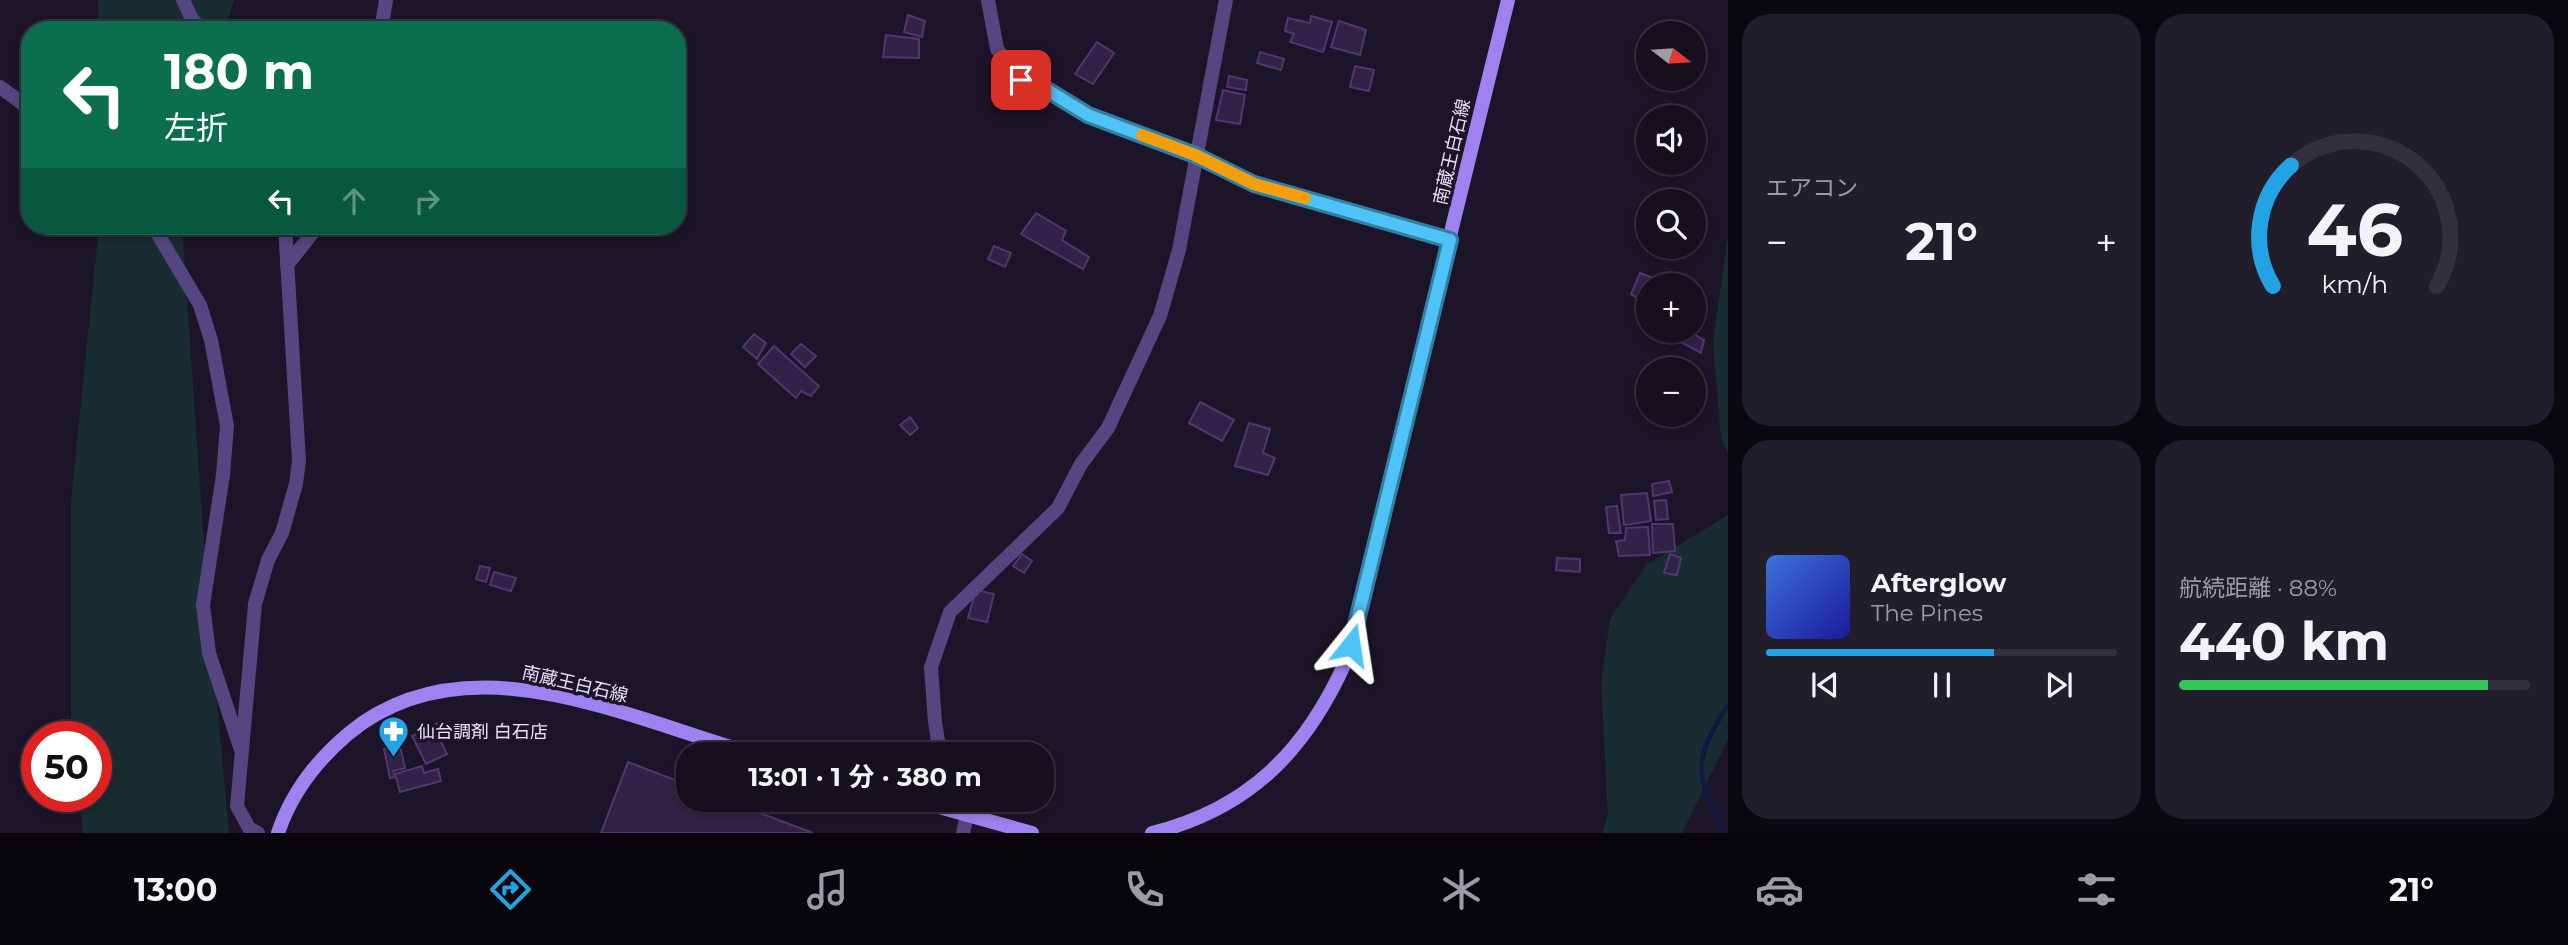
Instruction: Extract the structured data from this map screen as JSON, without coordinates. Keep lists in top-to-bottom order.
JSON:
{
  "streets": {
    "main road": ["南蔵王白石線"]
  },
  "places": {
    "pharmacy": ["仙台調剤 白石店"]
  },
  "north": "right",
  "page": {
    "tile": [
      "エアコン",
      ["航続距離 · 88%", "440 km"]
    ],
    "map_buttons": ["+", "−"],
    "turn": ["180 m", "左折"],
    "heat": ["−", "21°", "+"],
    "song": ["Afterglow", "The Pines"],
    "limit": "50",
    "trip": "13:01 · 1 分 · 380 m",
    "tabs": ["13:00", "21°"],
    "gauge": ["46", "km/h"]
  }
}
